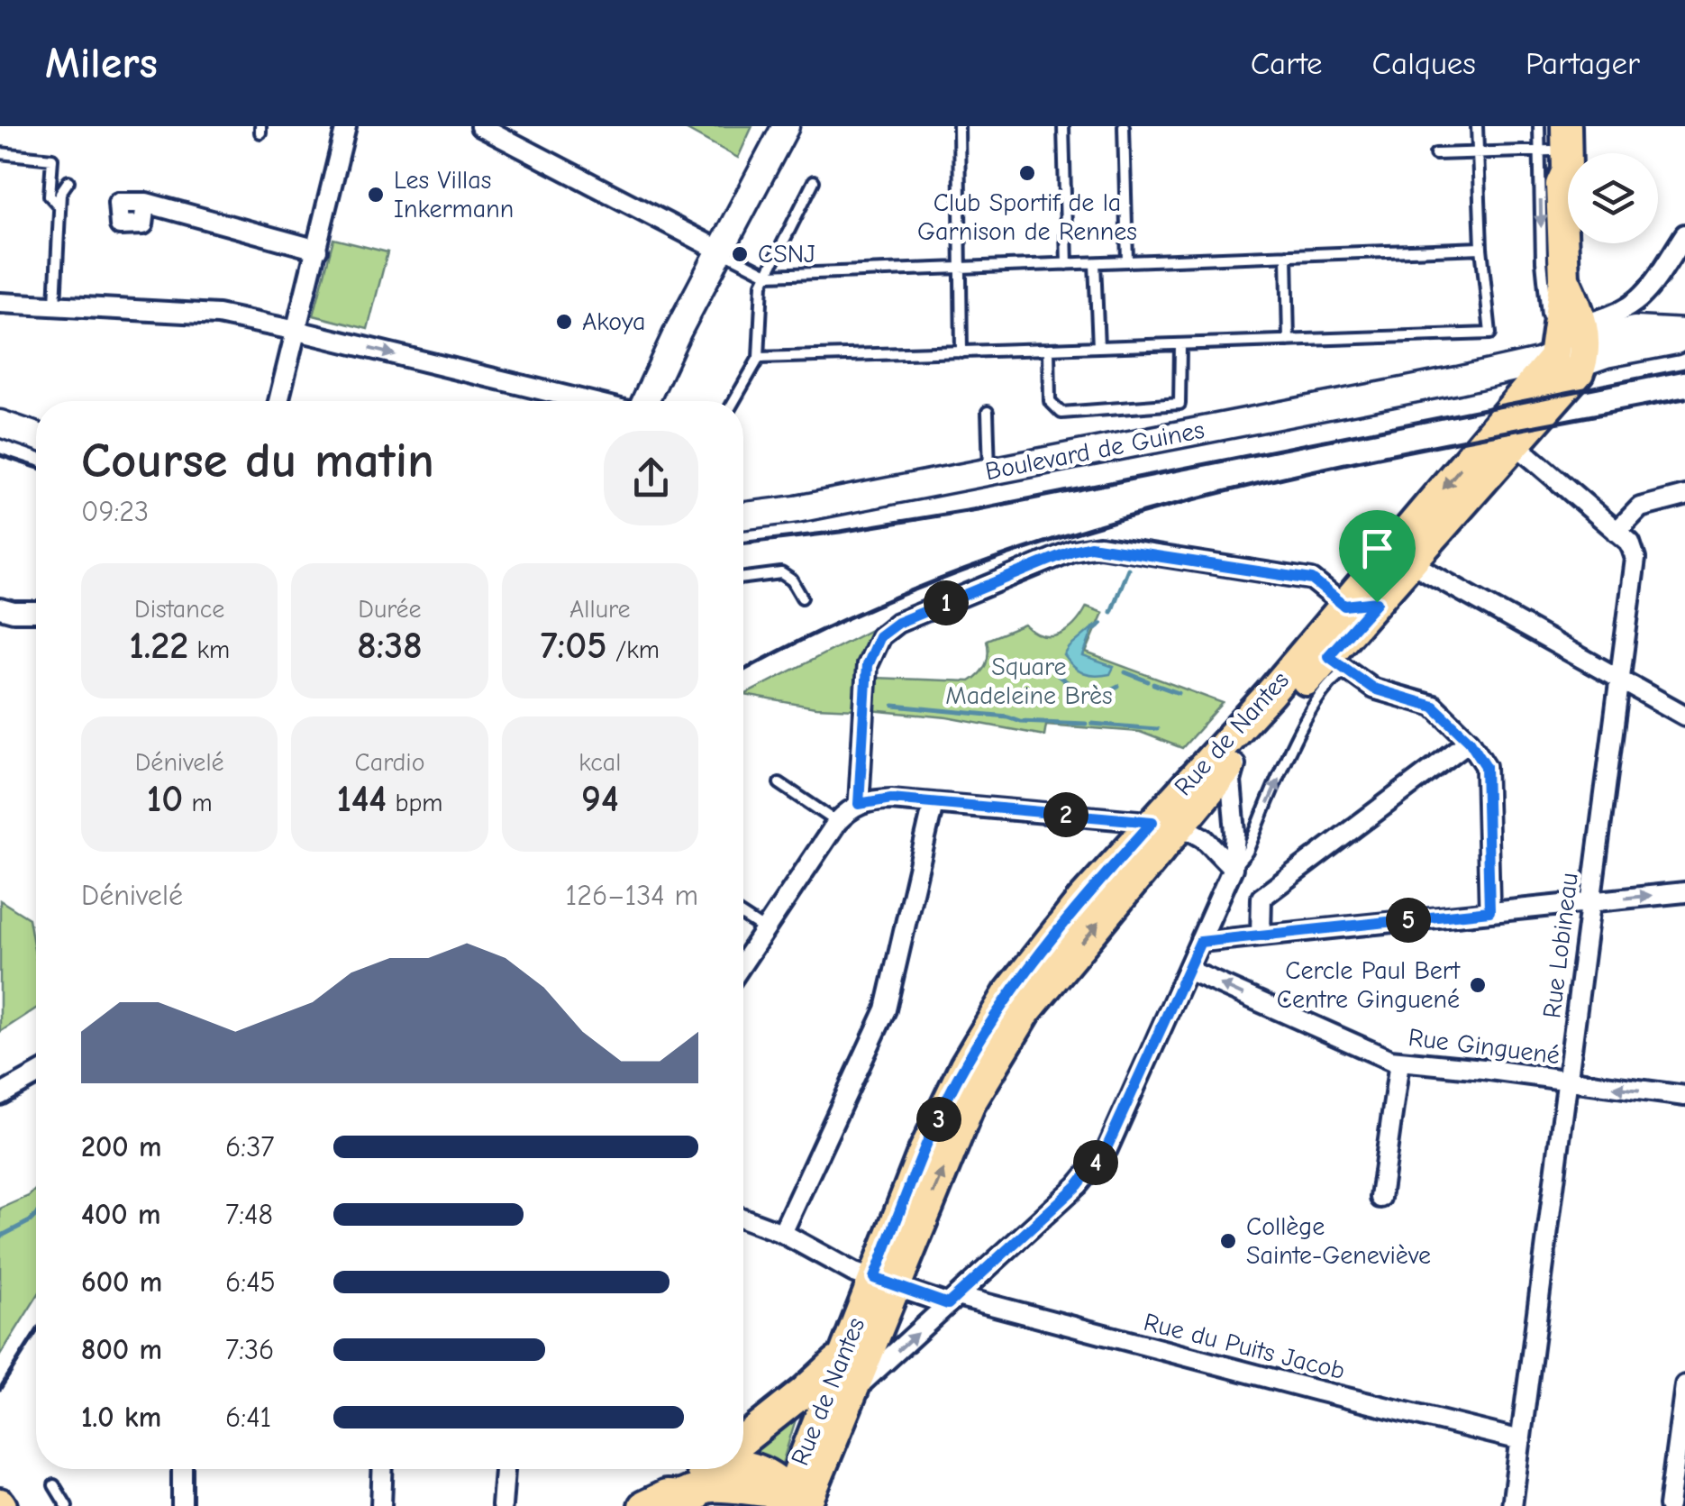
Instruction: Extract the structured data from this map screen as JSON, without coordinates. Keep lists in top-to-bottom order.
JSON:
{
  "streets": {
    "main road": ["Rue de Nantes"],
    "street": [
      "Boulevard de Guines",
      "Rue Lobineau",
      "Rue Ginguené",
      "Rue du Puits Jacob"
    ]
  },
  "crossings": [
    ["Boulevard de Guines", "Rue de Nantes"],
    ["Rue de Nantes", "Rue Lobineau"],
    ["Rue de Nantes", "Rue Ginguené"],
    ["Rue de Nantes", "Rue du Puits Jacob"],
    ["Rue Lobineau", "Rue Ginguené"],
    ["Rue Lobineau", "Rue du Puits Jacob"]
  ],
  "parks": ["Square Madeleine Brès"],
  "places": [
    "Club Sportif de la Garnison de Rennes",
    "Les Villas Inkermann",
    "CSNJ",
    "Akoya",
    "Cercle Paul Bert Centre Ginguené",
    "Collège Sainte-Geneviève"
  ],
  "page": {
    "header": "Milers",
    "nav": ["Carte", "Calques", "Partager"],
    "heading": ["Course du matin", "09:23"],
    "stats": [
      ["Distance", "1.22 km"],
      ["Durée", "8:38"],
      ["Allure", "7:05 /km"],
      ["Dénivelé", "10 m"],
      ["Cardio", "144 bpm"],
      ["kcal", "94"]
    ],
    "pins": [
      "1",
      "2",
      "5",
      "3",
      "4"
    ],
    "chart": ["Dénivelé", "126–134 m"],
    "list": [
      {
        "name": "200 m",
        "note": "6:37"
      },
      {
        "name": "400 m",
        "note": "7:48"
      },
      {
        "name": "600 m",
        "note": "6:45"
      },
      {
        "name": "800 m",
        "note": "7:36"
      },
      {
        "name": "1.0 km",
        "note": "6:41"
      }
    ]
  }
}
